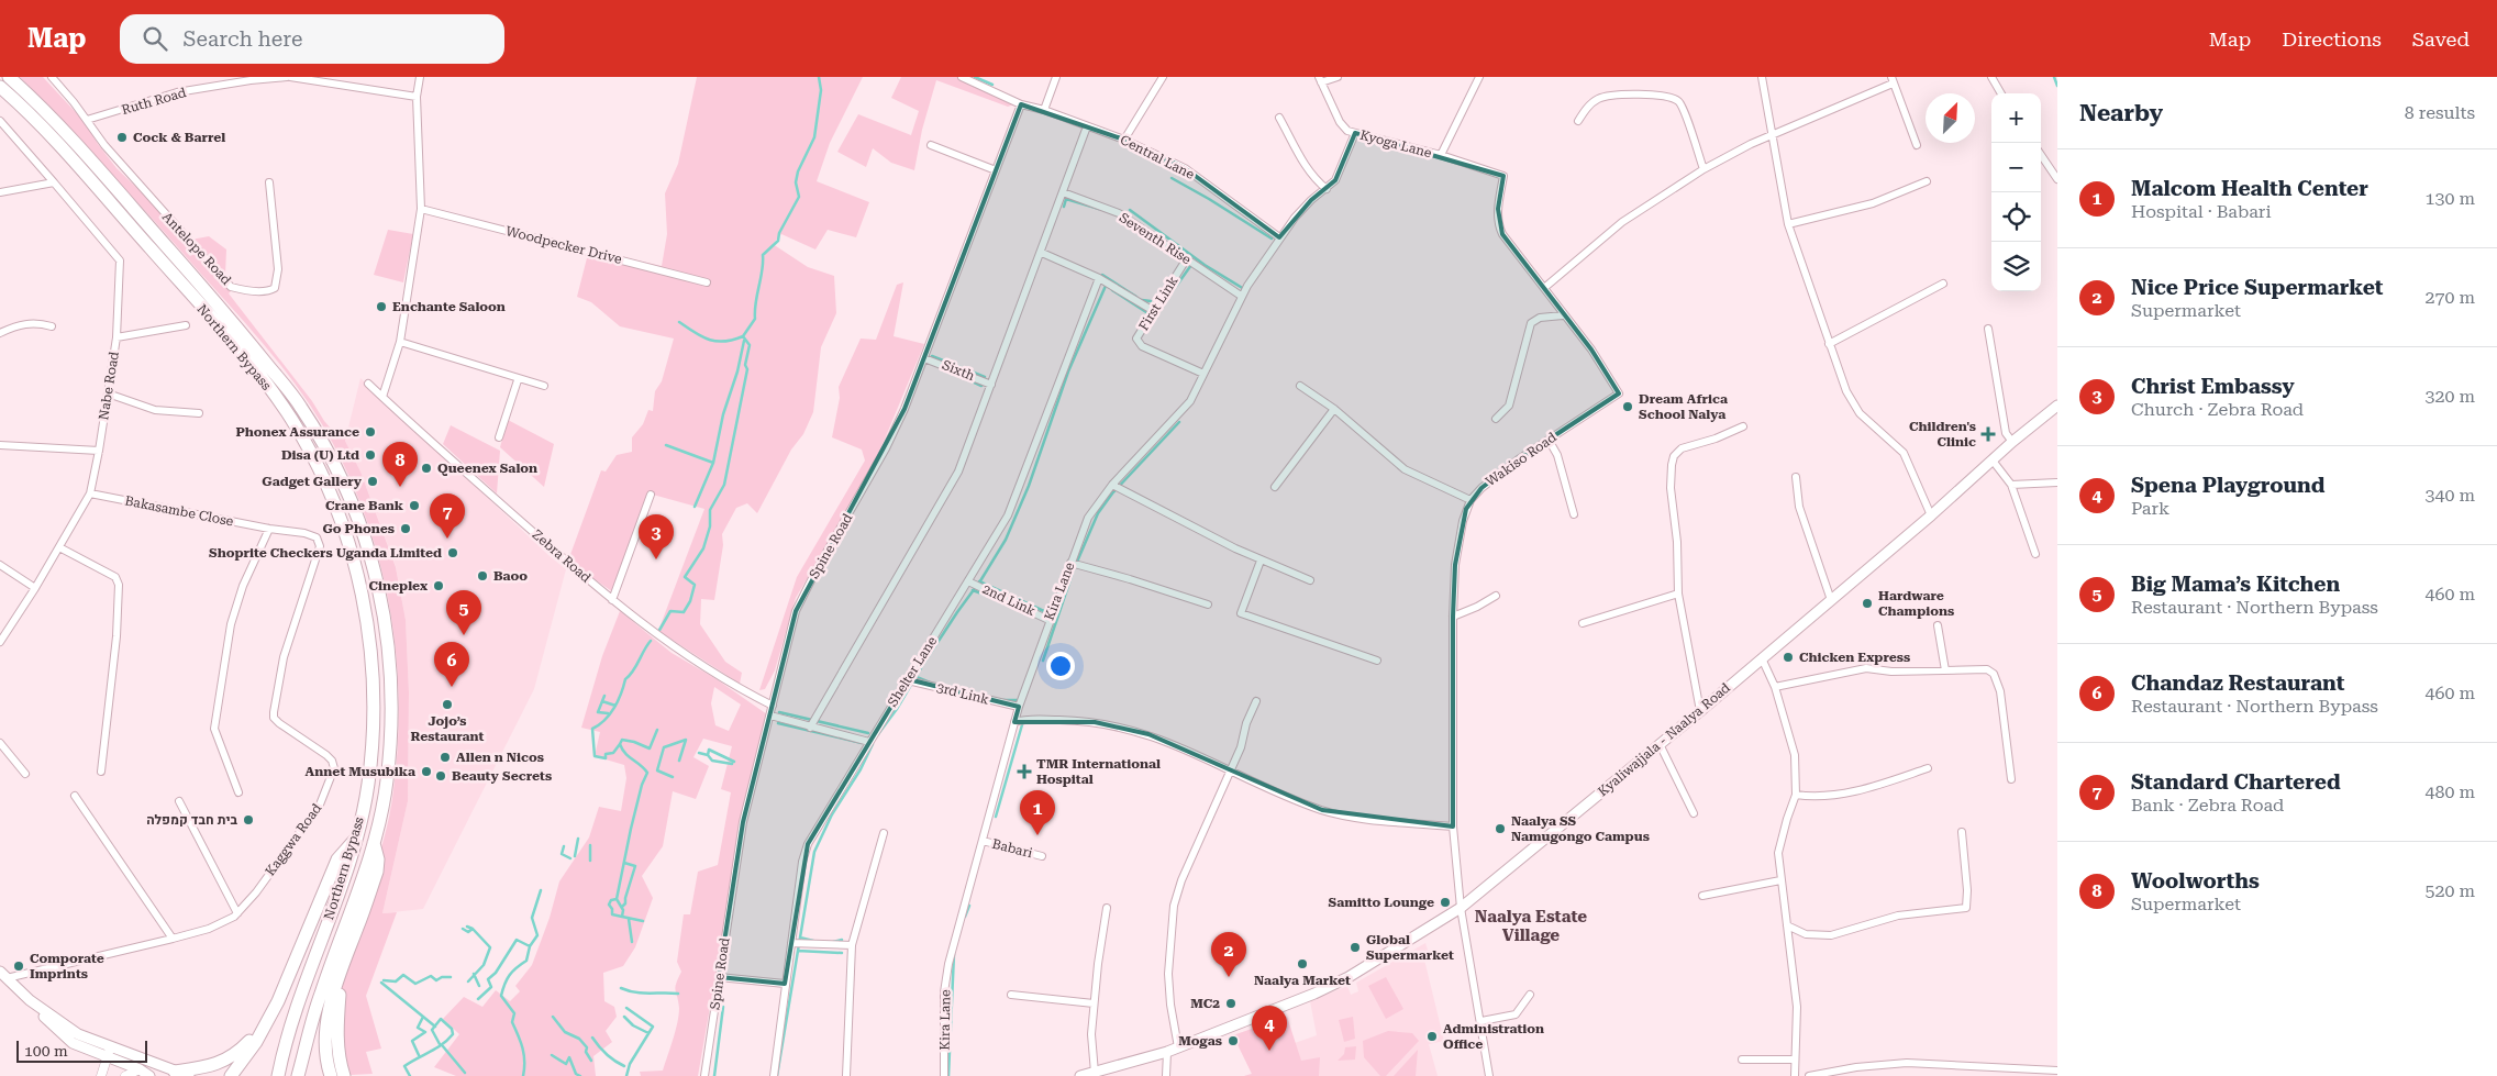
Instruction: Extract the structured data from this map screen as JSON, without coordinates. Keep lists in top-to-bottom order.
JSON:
{
  "streets": {
    "highway": ["Northern Bypass"],
    "main road": ["Kyaliwajjala - Naalya Road"],
    "street": [
      "Ruth Road",
      "Kyoga Lane",
      "Central Lane",
      "Seventh Rise",
      "Woodpecker Drive",
      "Antelope Road",
      "First Link",
      "Sixth",
      "Nabe Road",
      "Wakiso Road",
      "Bakasambe Close",
      "Spine Road",
      "Zebra Road",
      "Kira Lane",
      "2nd Link",
      "Shelter Lane",
      "3rd Link",
      "Kaggwa Road",
      "Babari"
    ]
  },
  "crossings": [
    ["Ruth Road", "Antelope Road"],
    ["Kyoga Lane", "Wakiso Road"],
    ["Kyoga Lane", "Kira Lane"],
    ["Central Lane", "Spine Road"],
    ["Central Lane", "Kira Lane"],
    ["Seventh Rise", "First Link"],
    ["Seventh Rise", "Kira Lane"],
    ["First Link", "Kira Lane"],
    ["Sixth", "Spine Road"],
    ["Nabe Road", "Bakasambe Close"],
    ["Wakiso Road", "Kyaliwajjala - Naalya Road"],
    ["Bakasambe Close", "Kaggwa Road"],
    ["Spine Road", "Zebra Road"],
    ["Kira Lane", "2nd Link"],
    ["Kira Lane", "3rd Link"],
    ["Kira Lane", "Babari"],
    ["2nd Link", "Shelter Lane"],
    ["Shelter Lane", "3rd Link"]
  ],
  "districts": ["Naalya Estate Village"],
  "places": {
    "other": [
      "Cock & Barrel",
      "Enchante Saloon",
      "Dream Africa School Nalya",
      "Phonex Assurance",
      "Disa (U) Ltd",
      "Queenex Salon",
      "Gadget Gallery",
      "Crane Bank",
      "Go Phones",
      "Shoprite Checkers Uganda Limited",
      "Baoo",
      "Cineplex",
      "Hardware Champions",
      "Chicken Express",
      "Jojo’s Restaurant",
      "Allen n Nicos",
      "Annet Musubika",
      "Beauty Secrets",
      "בית חבד קמפלה",
      "Naalya SS Namugongo Campus",
      "Samitto Lounge",
      "Global Supermarket",
      "Naalya Market",
      "Comporate Imprints",
      "MC2",
      "Administration Office",
      "Mogas"
    ],
    "health": ["Children's Clinic", "TMR International Hospital"]
  },
  "scale_bar": "100 m",
  "north": "top right",
  "page": {
    "header": "Map",
    "search": "Search here",
    "nav": ["Map", "Directions", "Saved"],
    "heading": ["Nearby", "8 results"],
    "map_buttons": ["+", "−"],
    "list": [
      {
        "mark": "1",
        "name": "Malcom Health Center",
        "note": "Hospital · Babari",
        "value": "130 m"
      },
      {
        "mark": "2",
        "name": "Nice Price Supermarket",
        "note": "Supermarket",
        "value": "270 m"
      },
      {
        "mark": "3",
        "name": "Christ Embassy",
        "note": "Church · Zebra Road",
        "value": "320 m"
      },
      {
        "mark": "4",
        "name": "Spena Playground",
        "note": "Park",
        "value": "340 m"
      },
      {
        "mark": "5",
        "name": "Big Mama’s Kitchen",
        "note": "Restaurant · Northern Bypass",
        "value": "460 m"
      },
      {
        "mark": "6",
        "name": "Chandaz Restaurant",
        "note": "Restaurant · Northern Bypass",
        "value": "460 m"
      },
      {
        "mark": "7",
        "name": "Standard Chartered",
        "note": "Bank · Zebra Road",
        "value": "480 m"
      },
      {
        "mark": "8",
        "name": "Woolworths",
        "note": "Supermarket",
        "value": "520 m"
      }
    ],
    "pins": [
      "8",
      "7",
      "3",
      "5",
      "6",
      "1",
      "2",
      "4"
    ],
    "scale": "100 m"
  }
}
